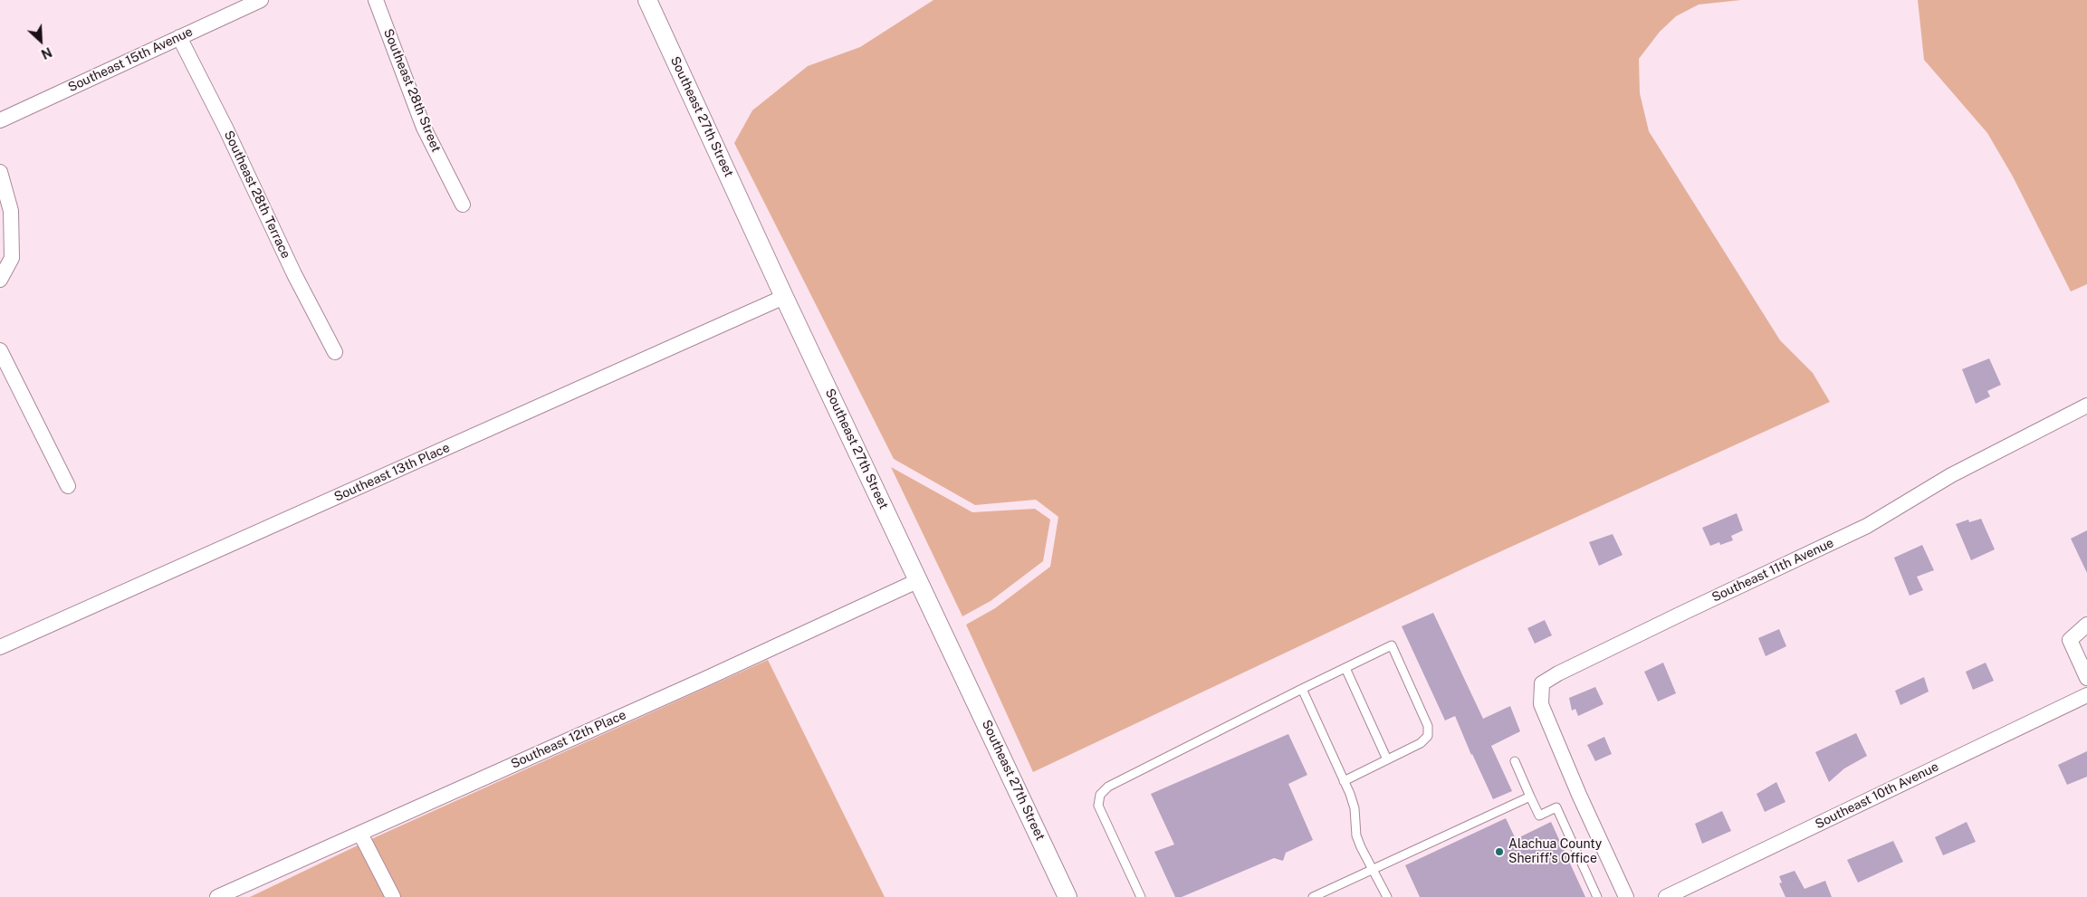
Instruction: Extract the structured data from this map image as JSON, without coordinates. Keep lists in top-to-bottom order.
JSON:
{
  "streets": {
    "street": [
      "Southeast 15th Avenue",
      "Southeast 28th Street",
      "Southeast 27th Street",
      "Southeast 28th Terrace",
      "Southeast 13th Place",
      "Southeast 11th Avenue",
      "Southeast 12th Place",
      "Southeast 10th Avenue"
    ]
  },
  "crossings": [
    ["Southeast 15th Avenue", "Southeast 28th Terrace"],
    ["Southeast 27th Street", "Southeast 13th Place"],
    ["Southeast 27th Street", "Southeast 12th Place"]
  ],
  "places": ["Alachua County Sheriff's Office"],
  "north": "bottom right"
}
